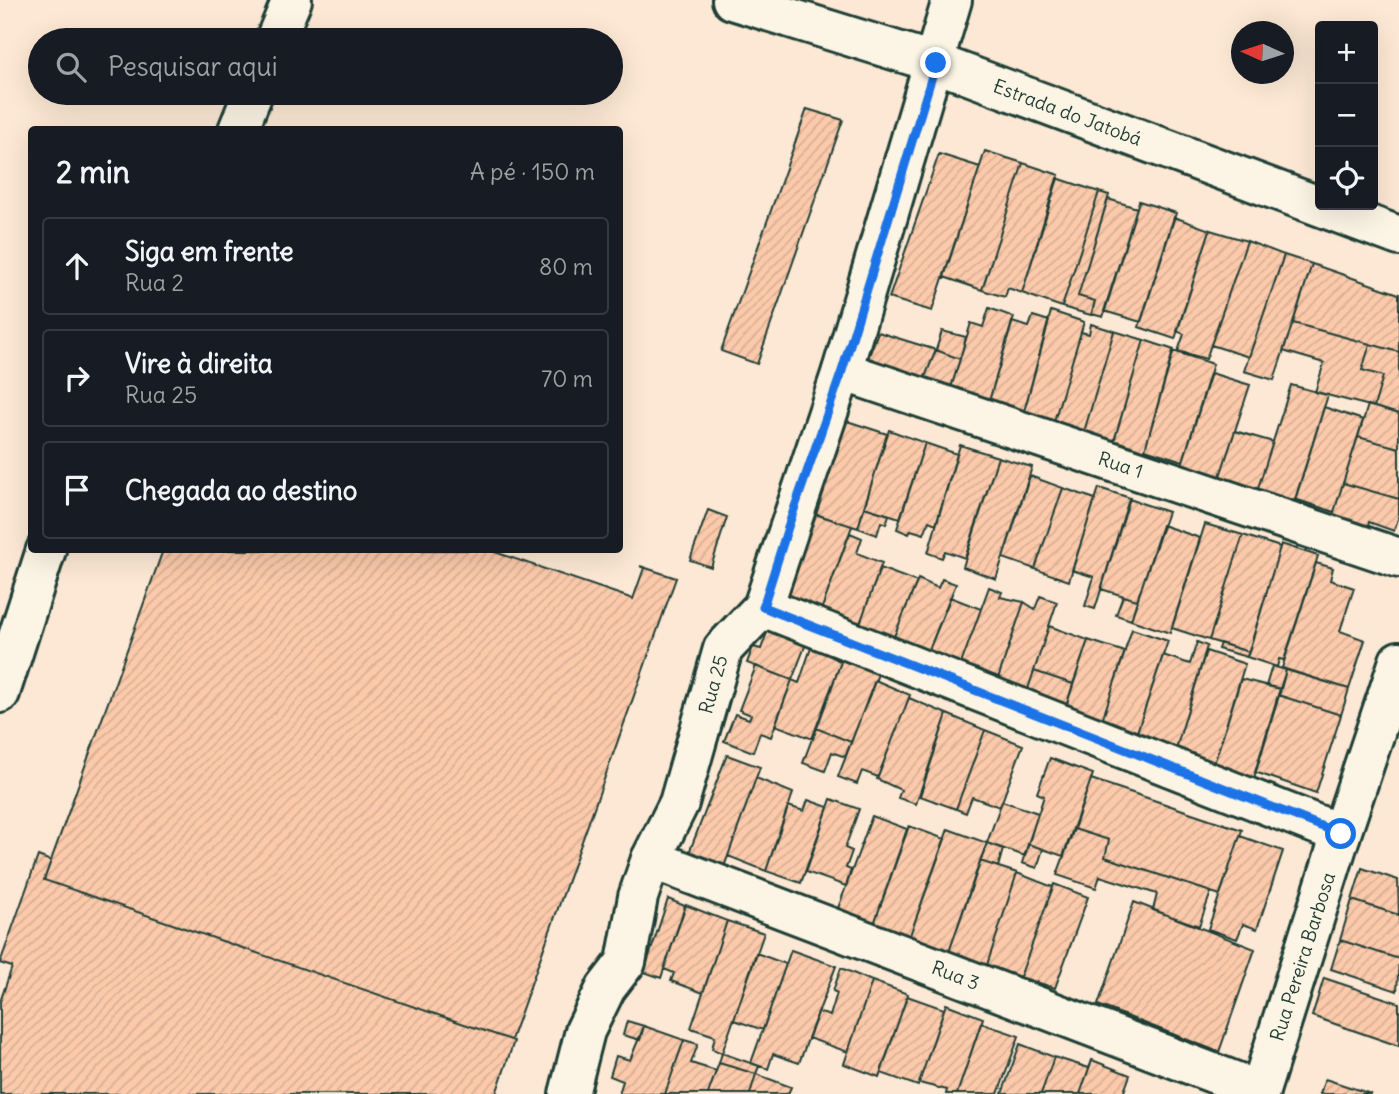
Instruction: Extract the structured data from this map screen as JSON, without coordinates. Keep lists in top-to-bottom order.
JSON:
{
  "streets": {
    "street": [
      "Estrada do Jatobá",
      "Rua 1",
      "Rua 25",
      "Rua Pereira Barbosa",
      "Rua 3"
    ]
  },
  "crossings": [
    ["Estrada do Jatobá", "Rua 25"],
    ["Rua 1", "Rua 25"],
    ["Rua 25", "Rua 3"],
    ["Rua Pereira Barbosa", "Rua 3"]
  ],
  "north": "left",
  "page": {
    "map_buttons": ["+", "−"],
    "search": "Pesquisar aqui",
    "heading": ["2 min", "A pé · 150 m"],
    "list": [
      ["Siga em frente", "Rua 2", "80 m"],
      ["Vire à direita", "Rua 25", "70 m"],
      "Chegada ao destino"
    ]
  }
}
